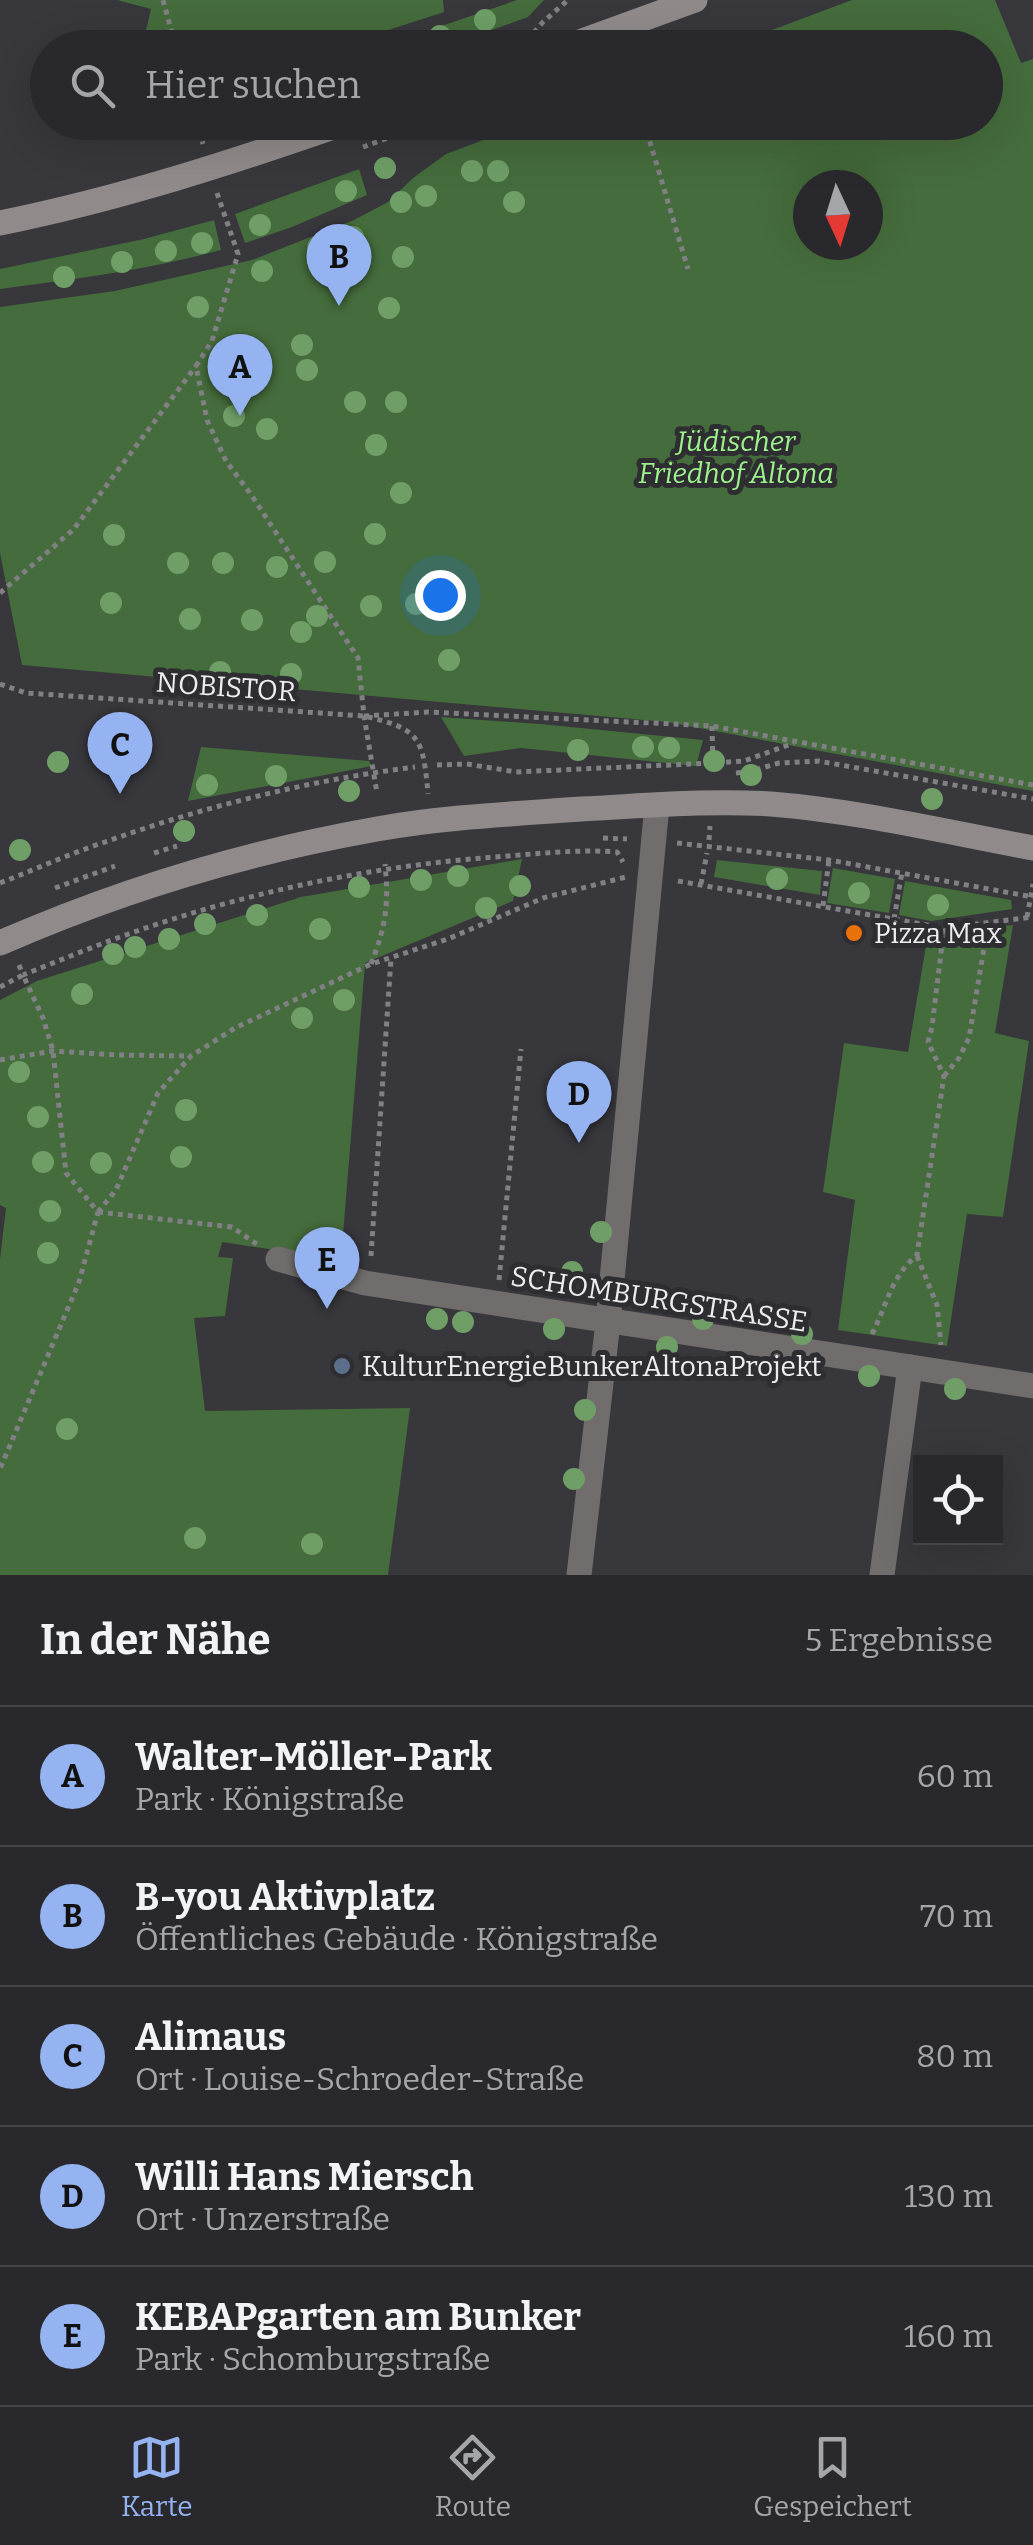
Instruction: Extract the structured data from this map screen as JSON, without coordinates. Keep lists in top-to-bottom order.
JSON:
{
  "streets": {
    "street": ["SCHOMBURGSTRASSE"],
    "path": ["NOBISTOR"]
  },
  "parks": ["Jüdischer Friedhof Altona"],
  "places": ["Pizza Max", "KulturEnergieBunkerAltonaProjekt"],
  "north": "bottom",
  "page": {
    "search": "Hier suchen",
    "pins": [
      "B",
      "A",
      "C",
      "D",
      "E"
    ],
    "heading": ["In der Nähe", "5 Ergebnisse"],
    "list": [
      {
        "mark": "A",
        "name": "Walter-Möller-Park",
        "note": "Park · Königstraße",
        "value": "60 m"
      },
      {
        "mark": "B",
        "name": "B-you Aktivplatz",
        "note": "Öffentliches Gebäude · Königstraße",
        "value": "70 m"
      },
      {
        "mark": "C",
        "name": "Alimaus",
        "note": "Ort · Louise-Schroeder-Straße",
        "value": "80 m"
      },
      {
        "mark": "D",
        "name": "Willi Hans Miersch",
        "note": "Ort · Unzerstraße",
        "value": "130 m"
      },
      {
        "mark": "E",
        "name": "KEBAPgarten am Bunker",
        "note": "Park · Schomburgstraße",
        "value": "160 m"
      }
    ],
    "nav": ["Karte", "Route", "Gespeichert"]
  }
}
